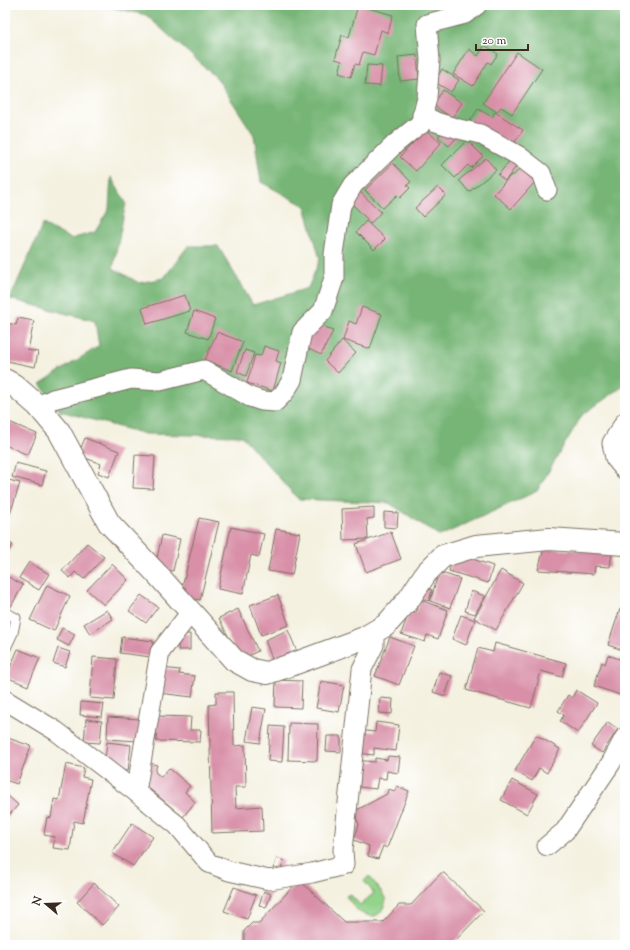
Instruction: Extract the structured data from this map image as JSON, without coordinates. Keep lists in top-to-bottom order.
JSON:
{
  "scale_bar": "20 m",
  "north": "left"
}
